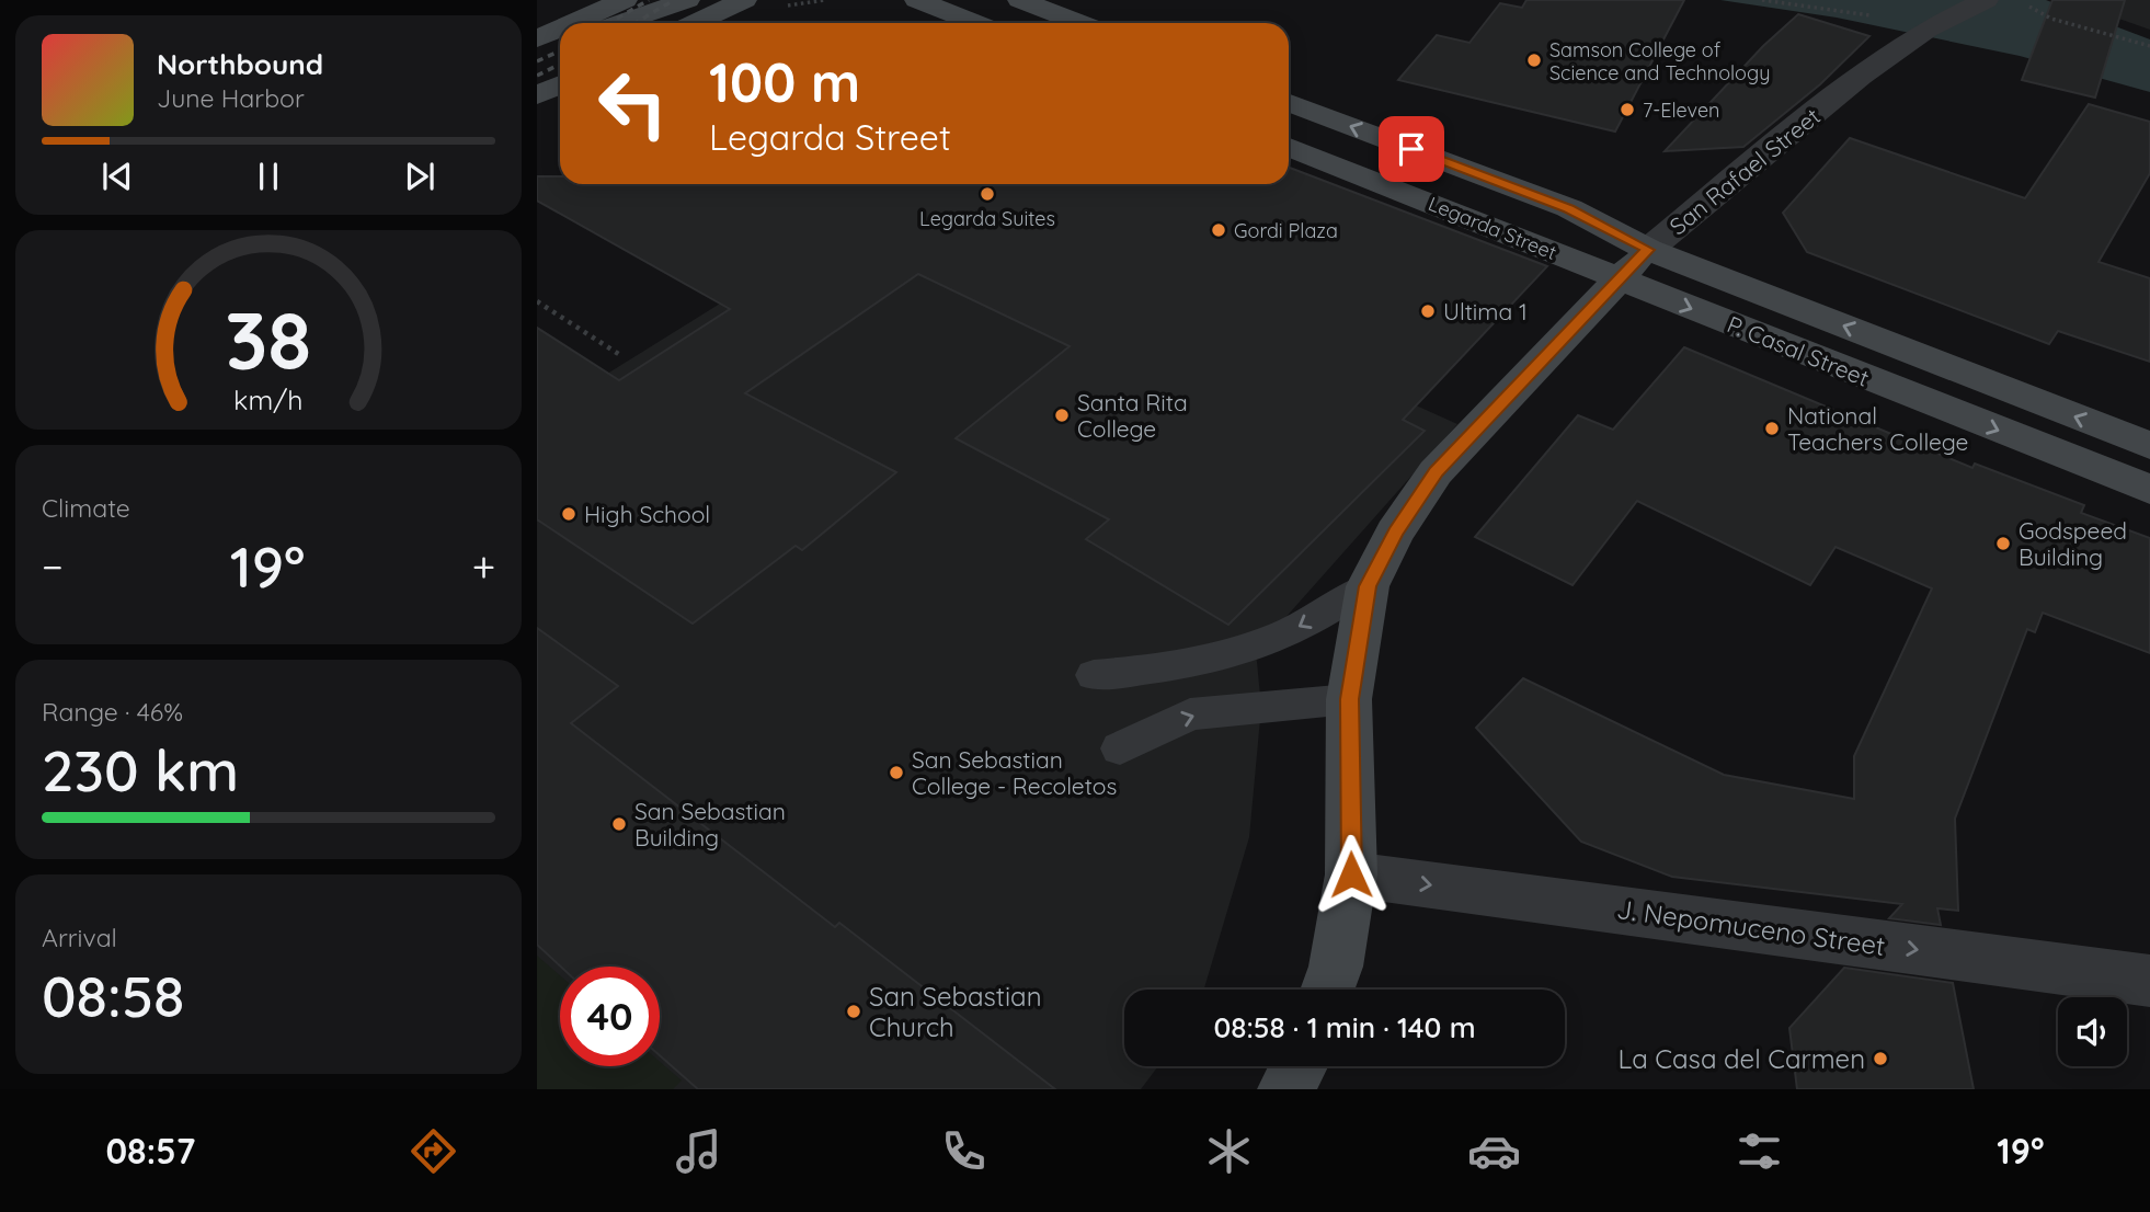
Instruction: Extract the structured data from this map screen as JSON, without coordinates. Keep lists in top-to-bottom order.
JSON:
{
  "streets": {
    "main road": ["San Rafael Street", "Legarda Street", "P. Casal Street"],
    "street": ["J. Nepomuceno Street"]
  },
  "crossings": [
    ["San Rafael Street", "Legarda Street"],
    ["San Rafael Street", "P. Casal Street"],
    ["San Rafael Street", "J. Nepomuceno Street"],
    ["Legarda Street", "P. Casal Street"]
  ],
  "one_way": ["J. Nepomuceno Street"],
  "places": [
    "Samson College of Science and Technology",
    "7-Eleven",
    "Legarda Suites",
    "Gordi Plaza",
    "Ultima 1",
    "Santa Rita College",
    "National Teachers College",
    "High School",
    "Godspeed Building",
    "San Sebastian College - Recoletos",
    "San Sebastian Building",
    "San Sebastian Church",
    "La Casa del Carmen"
  ],
  "page": {
    "turn": ["100 m", "Legarda Street"],
    "song": ["Northbound", "June Harbor"],
    "tile": [
      "Climate",
      ["Range · 46%", "230 km"],
      ["Arrival", "08:58"]
    ],
    "heat": ["−", "19°", "+"],
    "limit": "40",
    "trip": "08:58 · 1 min · 140 m",
    "tabs": ["08:57", "19°"],
    "gauge": ["38", "km/h"]
  }
}
